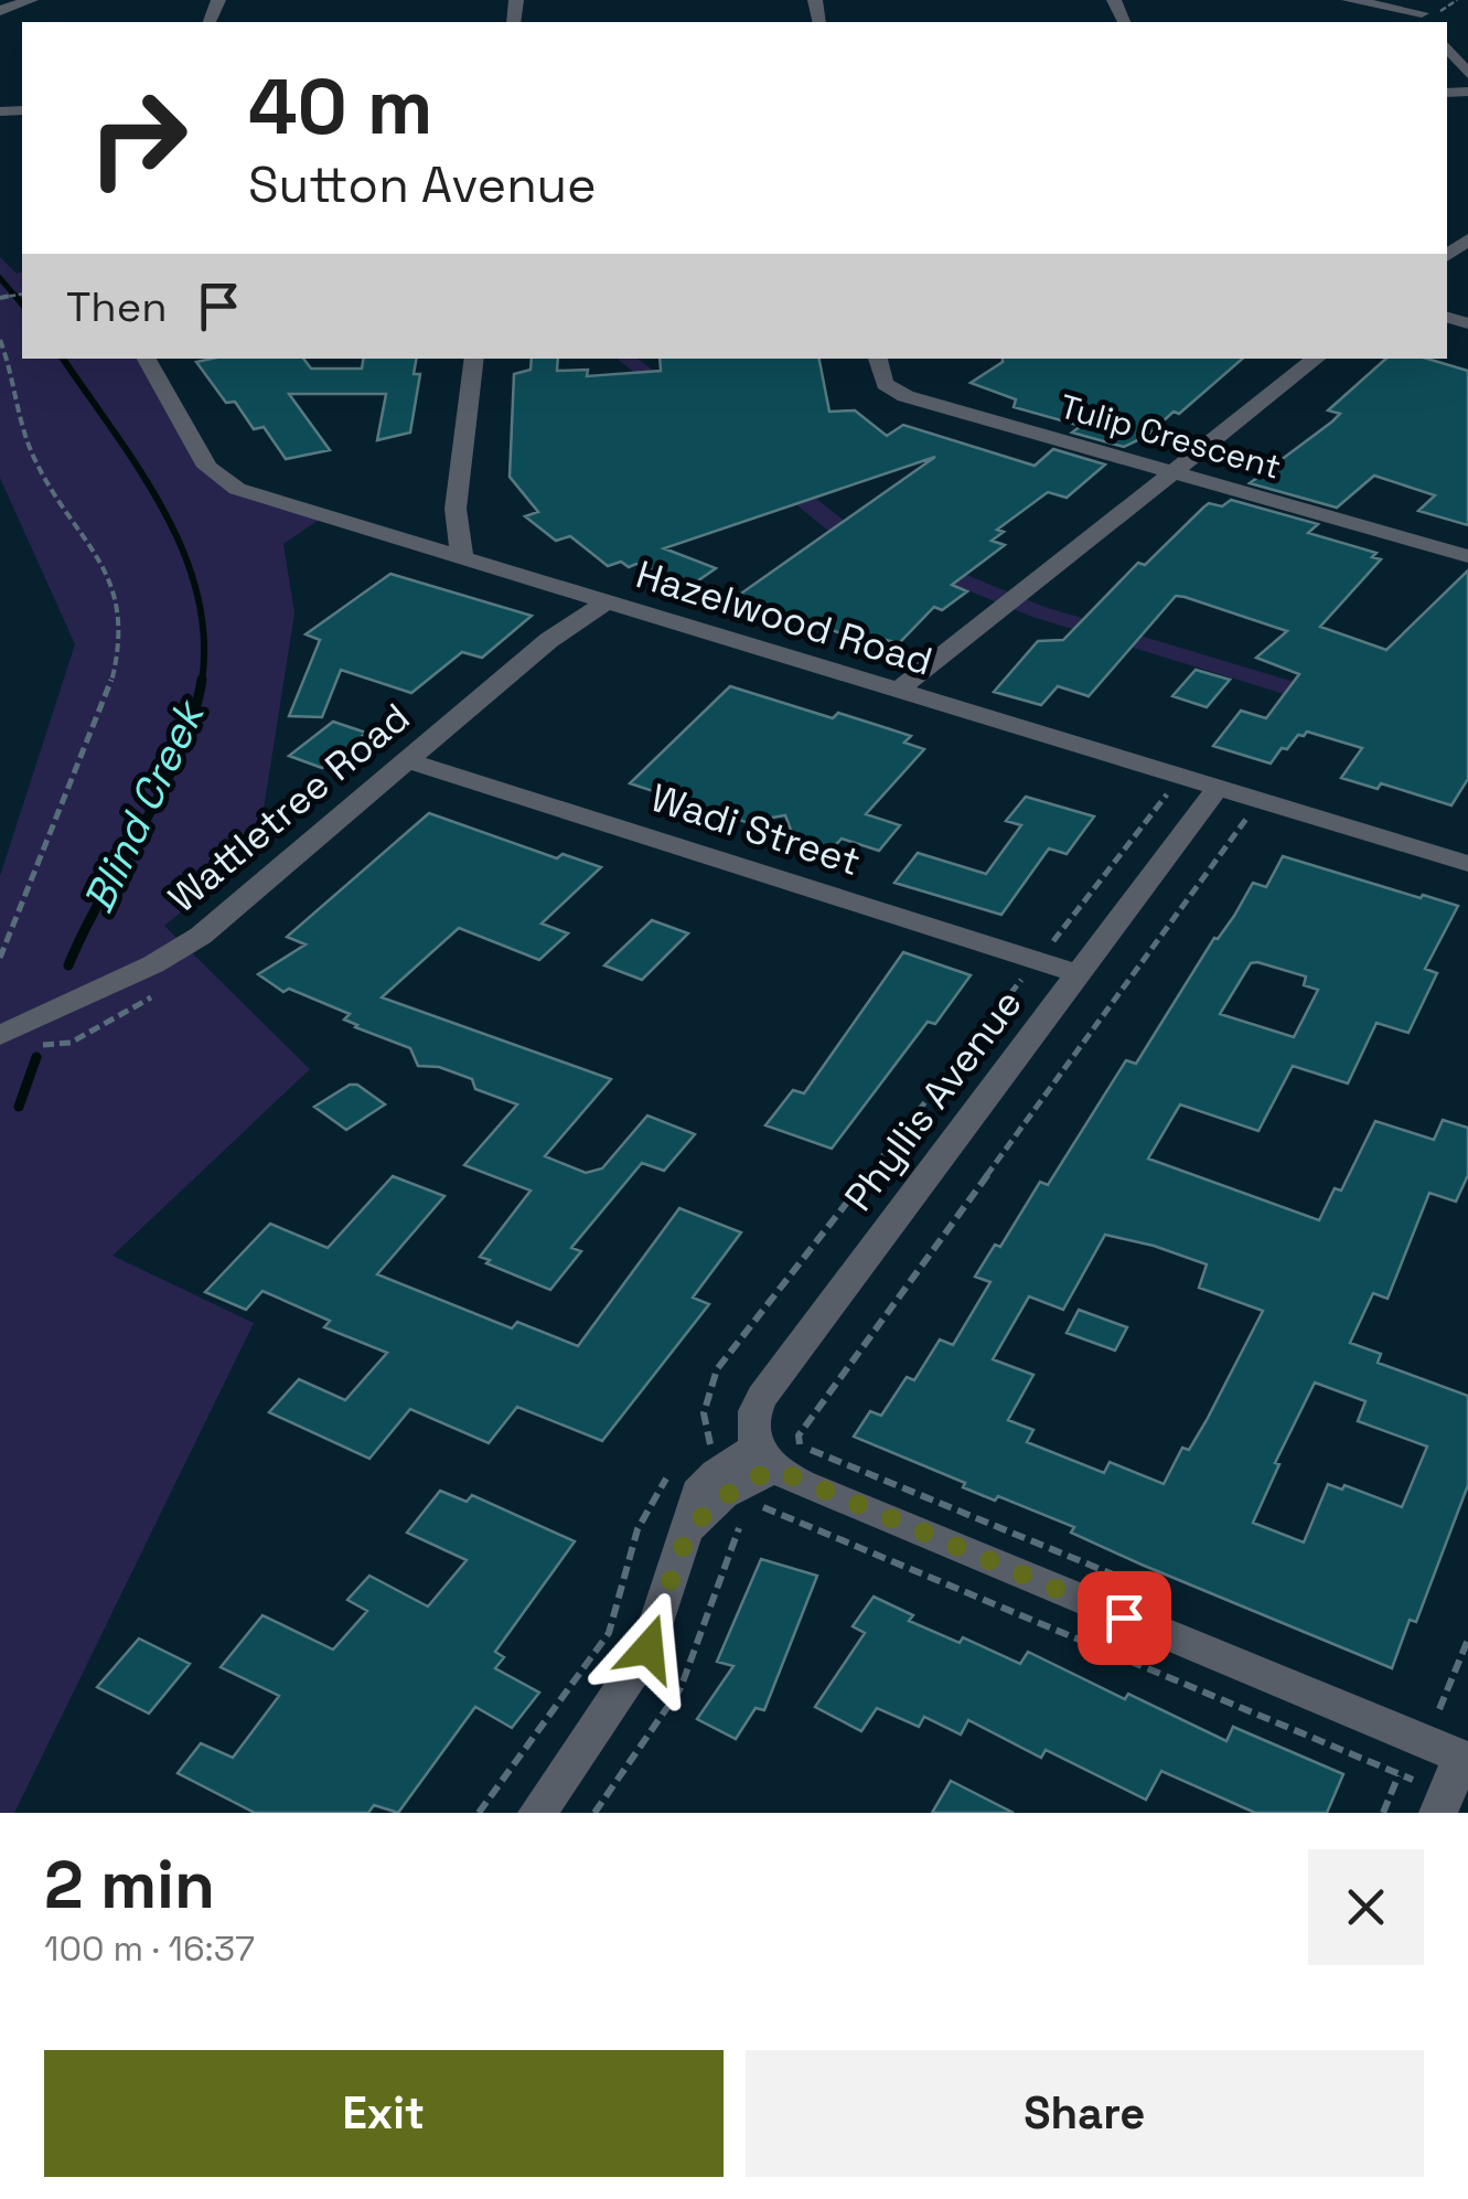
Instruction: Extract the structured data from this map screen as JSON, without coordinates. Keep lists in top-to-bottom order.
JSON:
{
  "streets": {
    "street": [
      "Tulip Crescent",
      "Hazelwood Road",
      "Wattletree Road",
      "Wadi Street",
      "Phyllis Avenue"
    ]
  },
  "crossings": [
    ["Hazelwood Road", "Wattletree Road"],
    ["Hazelwood Road", "Phyllis Avenue"],
    ["Wattletree Road", "Wadi Street"],
    ["Wadi Street", "Phyllis Avenue"]
  ],
  "water": ["Blind Creek"],
  "page": {
    "turn": ["40 m", "Sutton Avenue"],
    "then": "Then",
    "heading": ["2 min", "100 m · 16:37"],
    "buttons": ["Exit", "Share"]
  }
}
